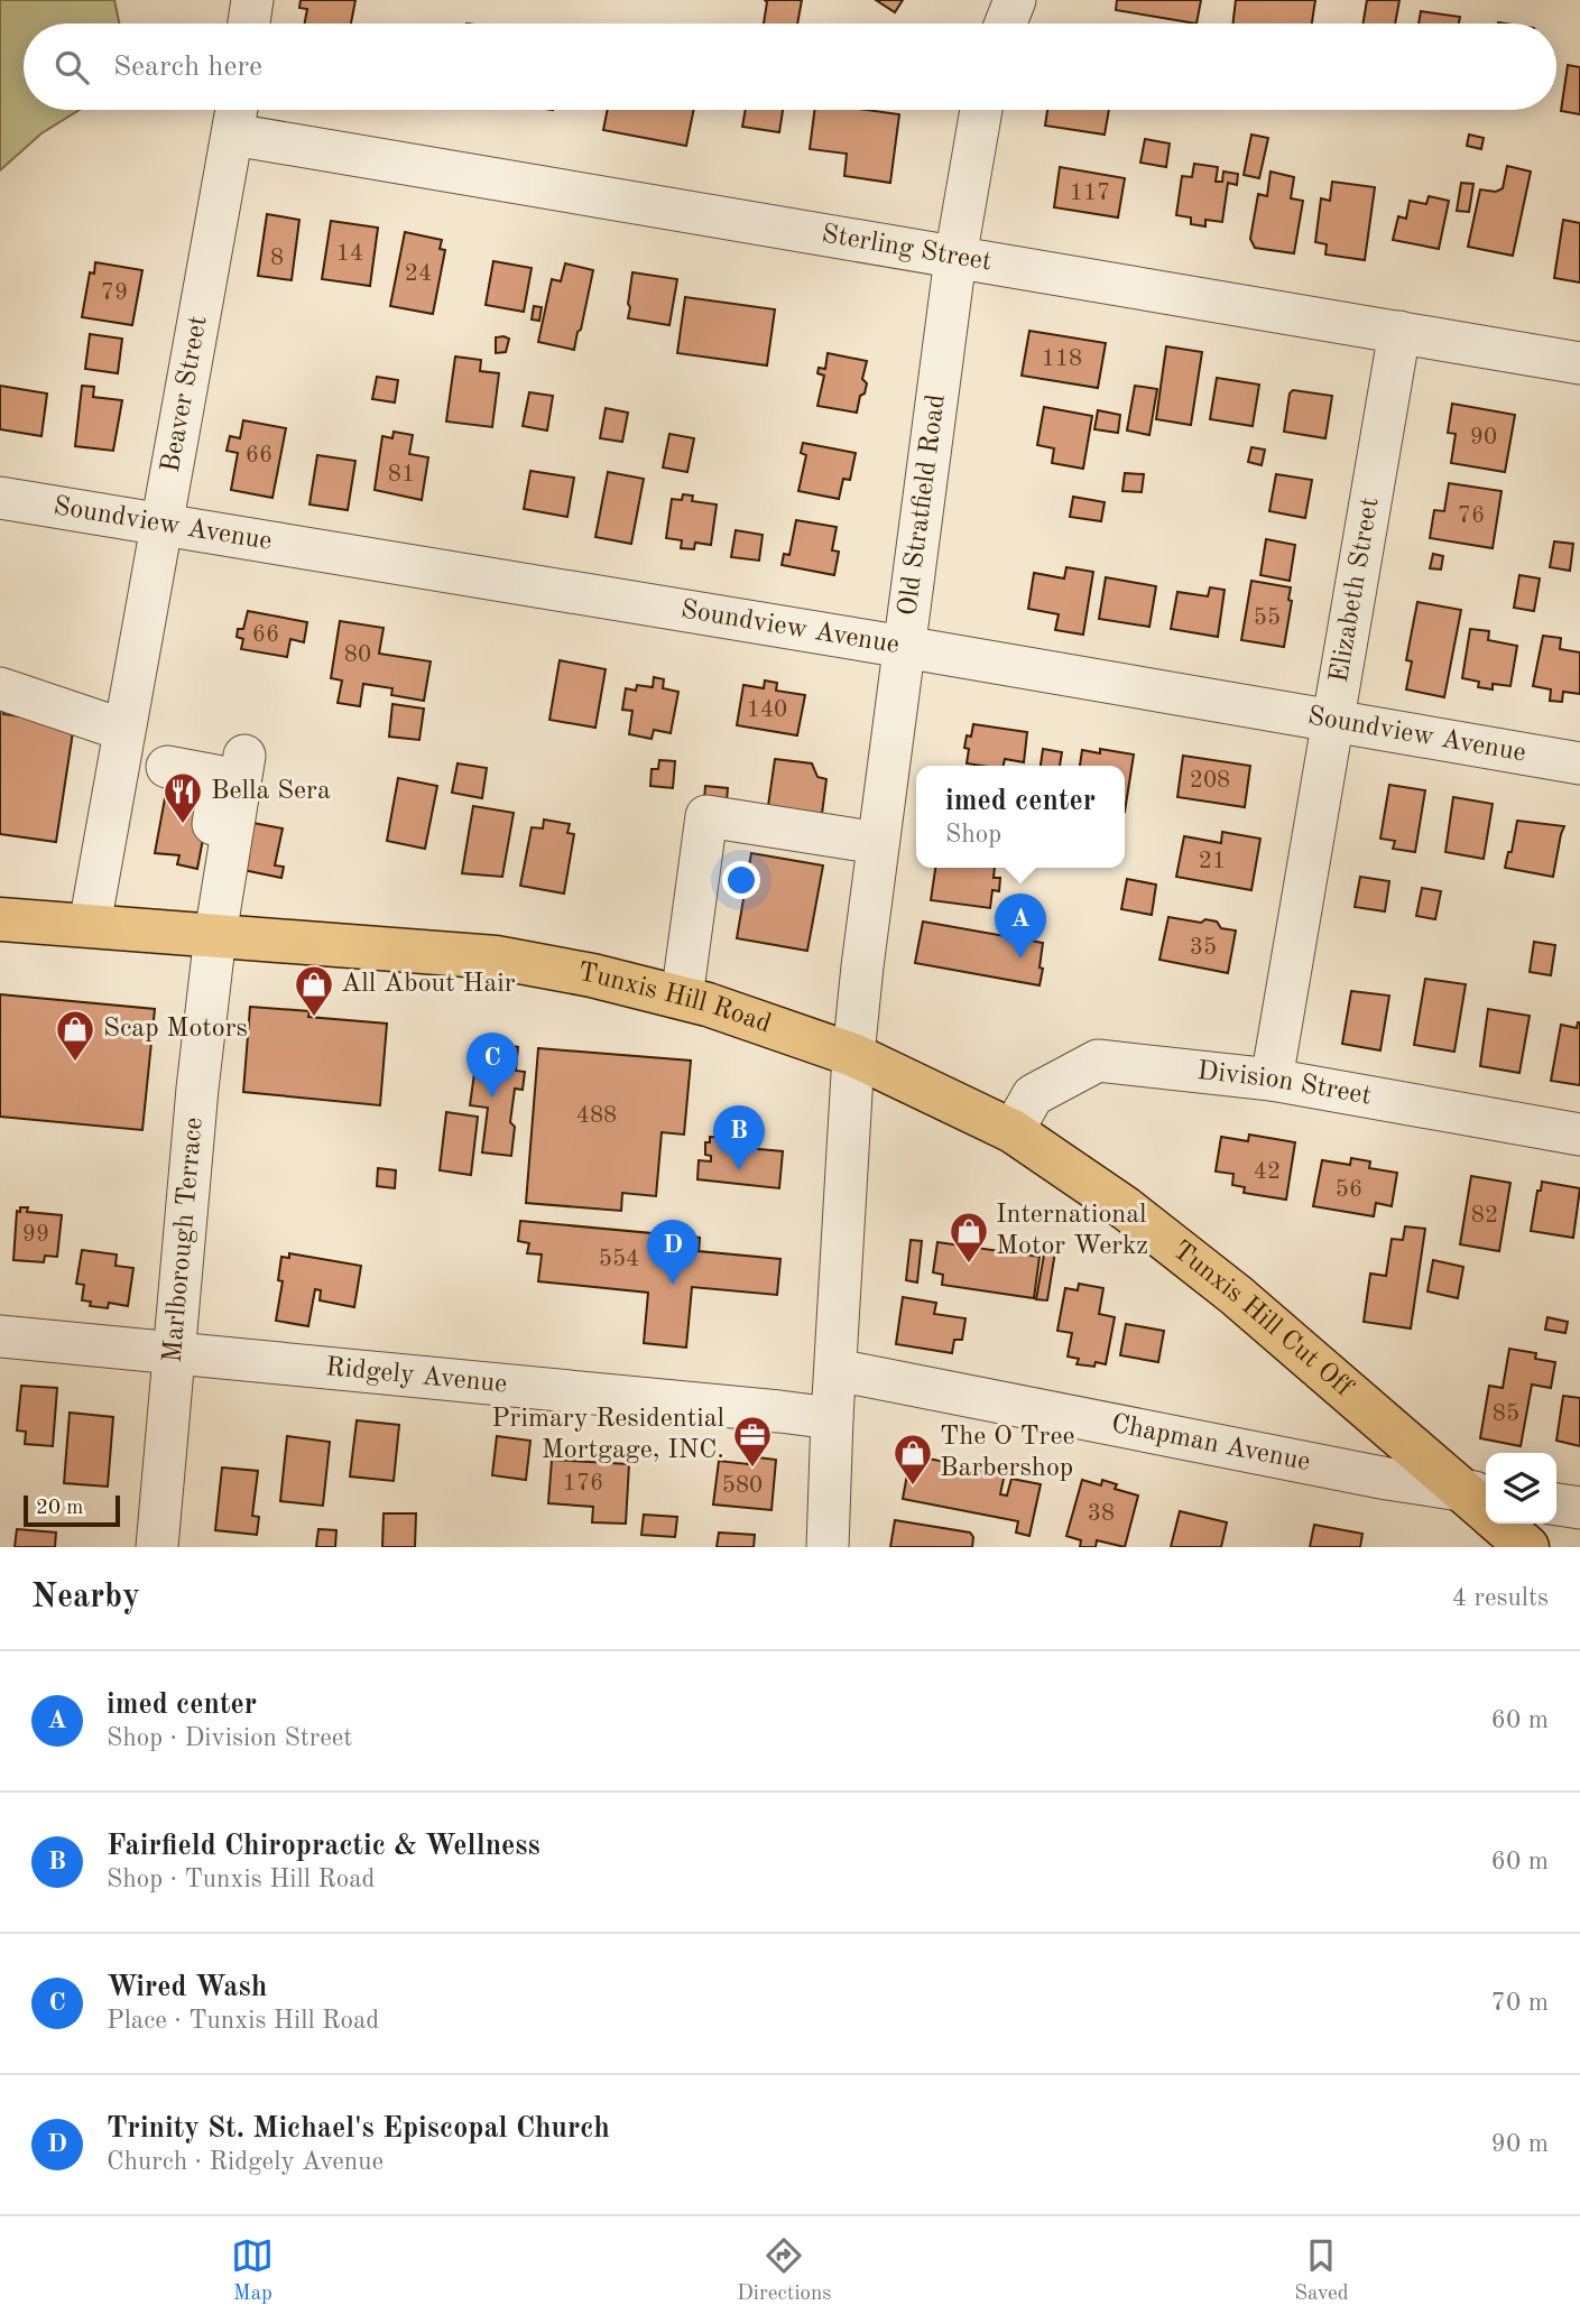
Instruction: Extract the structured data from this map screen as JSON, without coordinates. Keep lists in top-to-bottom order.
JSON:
{
  "streets": {
    "main road": ["Tunxis Hill Road", "Tunxis Hill Cut Off"],
    "street": [
      "Sterling Street",
      "Beaver Street",
      "Old Stratfield Road",
      "Soundview Avenue",
      "Elizabeth Street",
      "Division Street",
      "Marlborough Terrace",
      "Ridgely Avenue",
      "Chapman Avenue"
    ]
  },
  "crossings": [
    ["Sterling Street", "Beaver Street"],
    ["Sterling Street", "Old Stratfield Road"],
    ["Sterling Street", "Elizabeth Street"],
    ["Beaver Street", "Soundview Avenue"],
    ["Beaver Street", "Tunxis Hill Road"],
    ["Old Stratfield Road", "Soundview Avenue"],
    ["Old Stratfield Road", "Tunxis Hill Road"],
    ["Old Stratfield Road", "Tunxis Hill Cut Off"],
    ["Soundview Avenue", "Elizabeth Street"],
    ["Elizabeth Street", "Division Street"],
    ["Tunxis Hill Road", "Marlborough Terrace"],
    ["Tunxis Hill Road", "Tunxis Hill Cut Off"],
    ["Division Street", "Tunxis Hill Cut Off"],
    ["Marlborough Terrace", "Ridgely Avenue"],
    ["Tunxis Hill Cut Off", "Chapman Avenue"]
  ],
  "places": {
    "restaurant": ["Bella Sera"],
    "shop": [
      "All About Hair",
      "Scap Motors",
      "International Motor Werkz",
      "The O Tree Barbershop"
    ],
    "office": ["Primary Residential Mortgage, INC."]
  },
  "house_numbers": [
    "117",
    "14",
    "8",
    "24",
    "79",
    "118",
    "90",
    "66",
    "81",
    "76",
    "55",
    "66",
    "80",
    "140",
    "208",
    "21",
    "35",
    "488",
    "42",
    "56",
    "82",
    "99",
    "554",
    "85",
    "176",
    "580",
    "38"
  ],
  "scale_bar": "20 m",
  "page": {
    "search": "Search here",
    "popup": ["imed center", "Shop"],
    "pins": [
      "A",
      "C",
      "B",
      "D"
    ],
    "scale": "20 m",
    "heading": ["Nearby", "4 results"],
    "list": [
      {
        "mark": "A",
        "name": "imed center",
        "note": "Shop · Division Street",
        "value": "60 m"
      },
      {
        "mark": "B",
        "name": "Fairfield Chiropractic & Wellness",
        "note": "Shop · Tunxis Hill Road",
        "value": "60 m"
      },
      {
        "mark": "C",
        "name": "Wired Wash",
        "note": "Place · Tunxis Hill Road",
        "value": "70 m"
      },
      {
        "mark": "D",
        "name": "Trinity St. Michael's Episcopal Church",
        "note": "Church · Ridgely Avenue",
        "value": "90 m"
      }
    ],
    "nav": ["Map", "Directions", "Saved"]
  }
}
